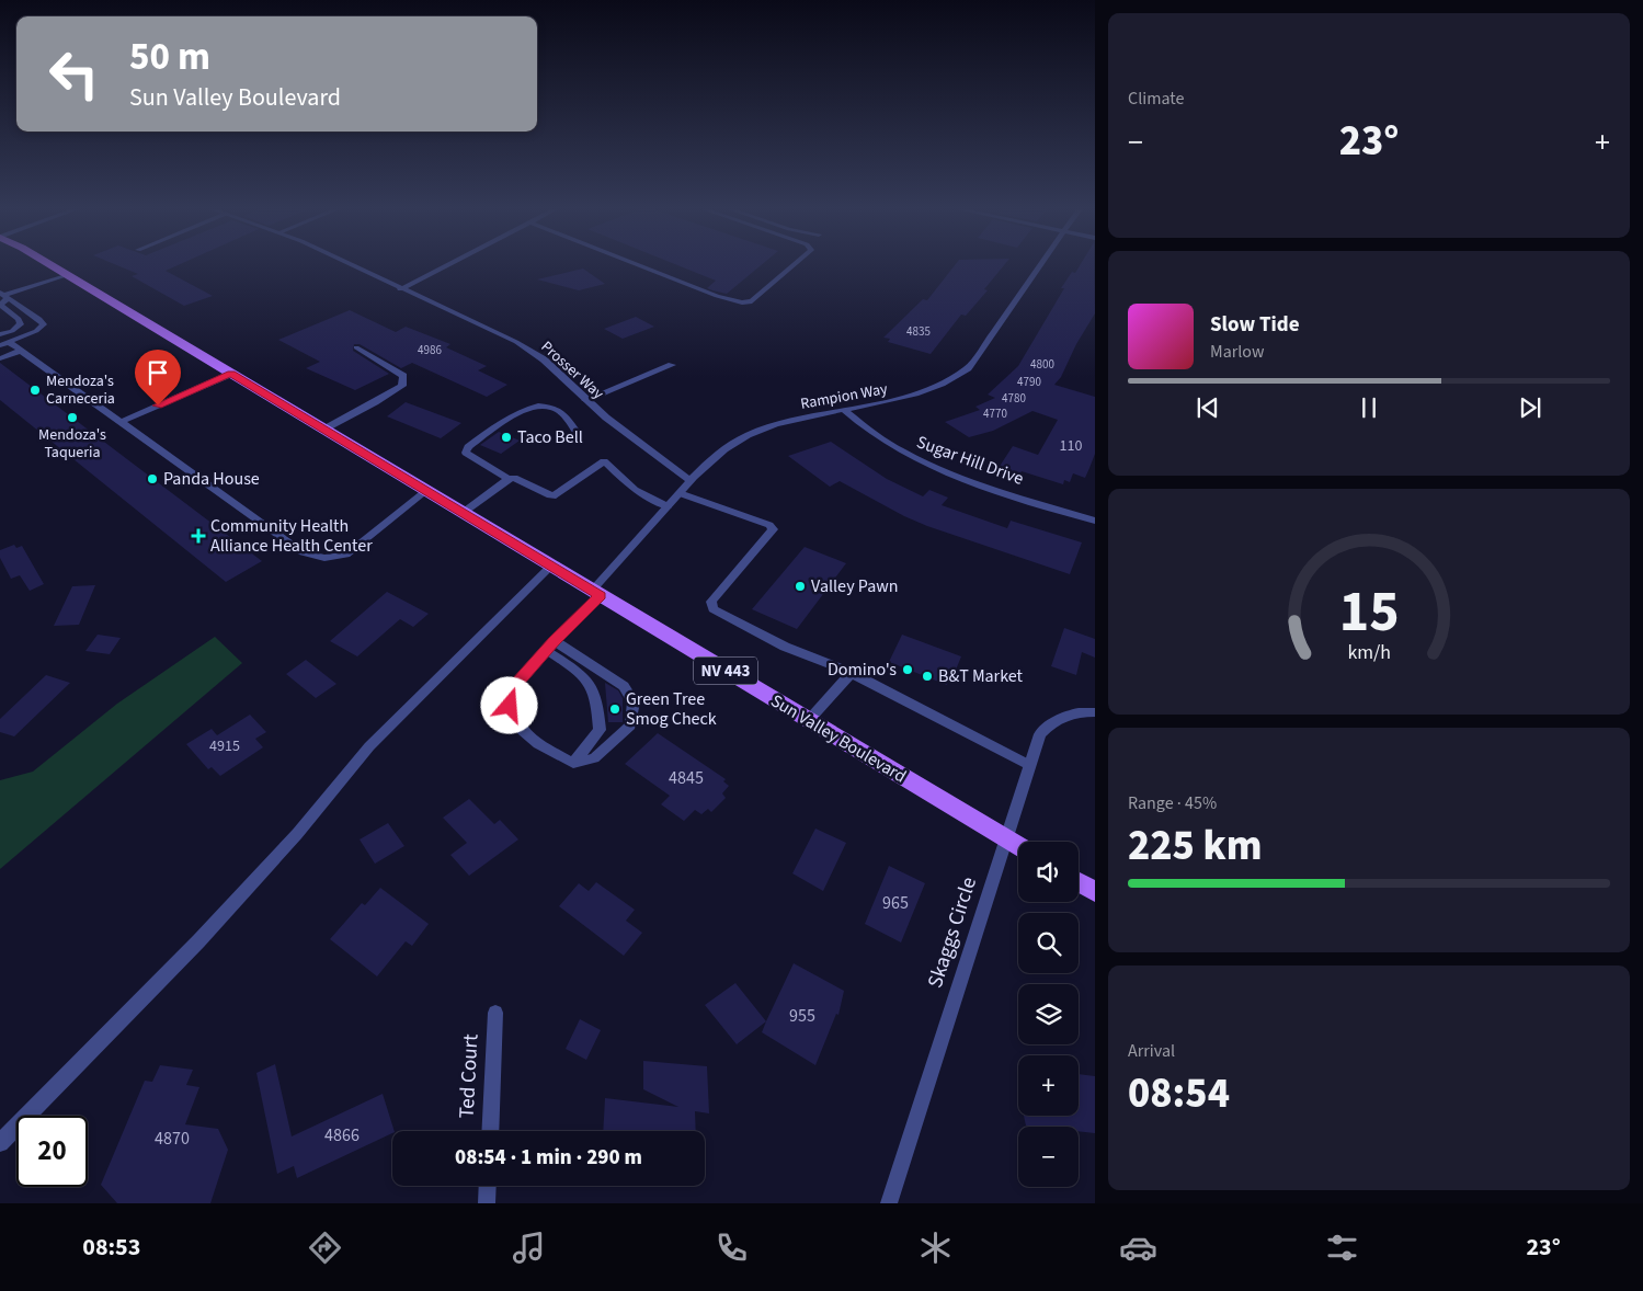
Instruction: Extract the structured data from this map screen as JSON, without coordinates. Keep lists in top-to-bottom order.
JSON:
{
  "streets": {
    "main road": ["NV 443", "Sun Valley Boulevard"],
    "street": [
      "Prosser Way",
      "Rampion Way",
      "Sugar Hill Drive",
      "Skaggs Circle",
      "Ted Court"
    ]
  },
  "crossings": [
    ["Prosser Way", "Rampion Way"],
    ["Rampion Way", "Sugar Hill Drive"],
    ["Rampion Way", "Sun Valley Boulevard"],
    ["Sun Valley Boulevard", "Skaggs Circle"]
  ],
  "places": {
    "other": [
      "Mendoza's Carneceria",
      "Mendoza's Taqueria",
      "Taco Bell",
      "Panda House",
      "Valley Pawn",
      "Domino's",
      "B&T Market",
      "Green Tree Smog Check"
    ],
    "health": ["Community Health Alliance Health Center"]
  },
  "house_numbers": [
    "4835",
    "4986",
    "4800",
    "4790",
    "4780",
    "4770",
    "110",
    "4915",
    "4845",
    "965",
    "955",
    "4866",
    "4870"
  ],
  "page": {
    "tile": [
      "Climate",
      ["Range · 45%", "225 km"],
      ["Arrival", "08:54"]
    ],
    "turn": ["50 m", "Sun Valley Boulevard"],
    "heat": ["−", "23°", "+"],
    "song": ["Slow Tide", "Marlow"],
    "map_buttons": ["+", "−"],
    "limit": "20",
    "trip": "08:54 · 1 min · 290 m",
    "tabs": ["08:53", "23°"],
    "gauge": ["15", "km/h"]
  }
}
